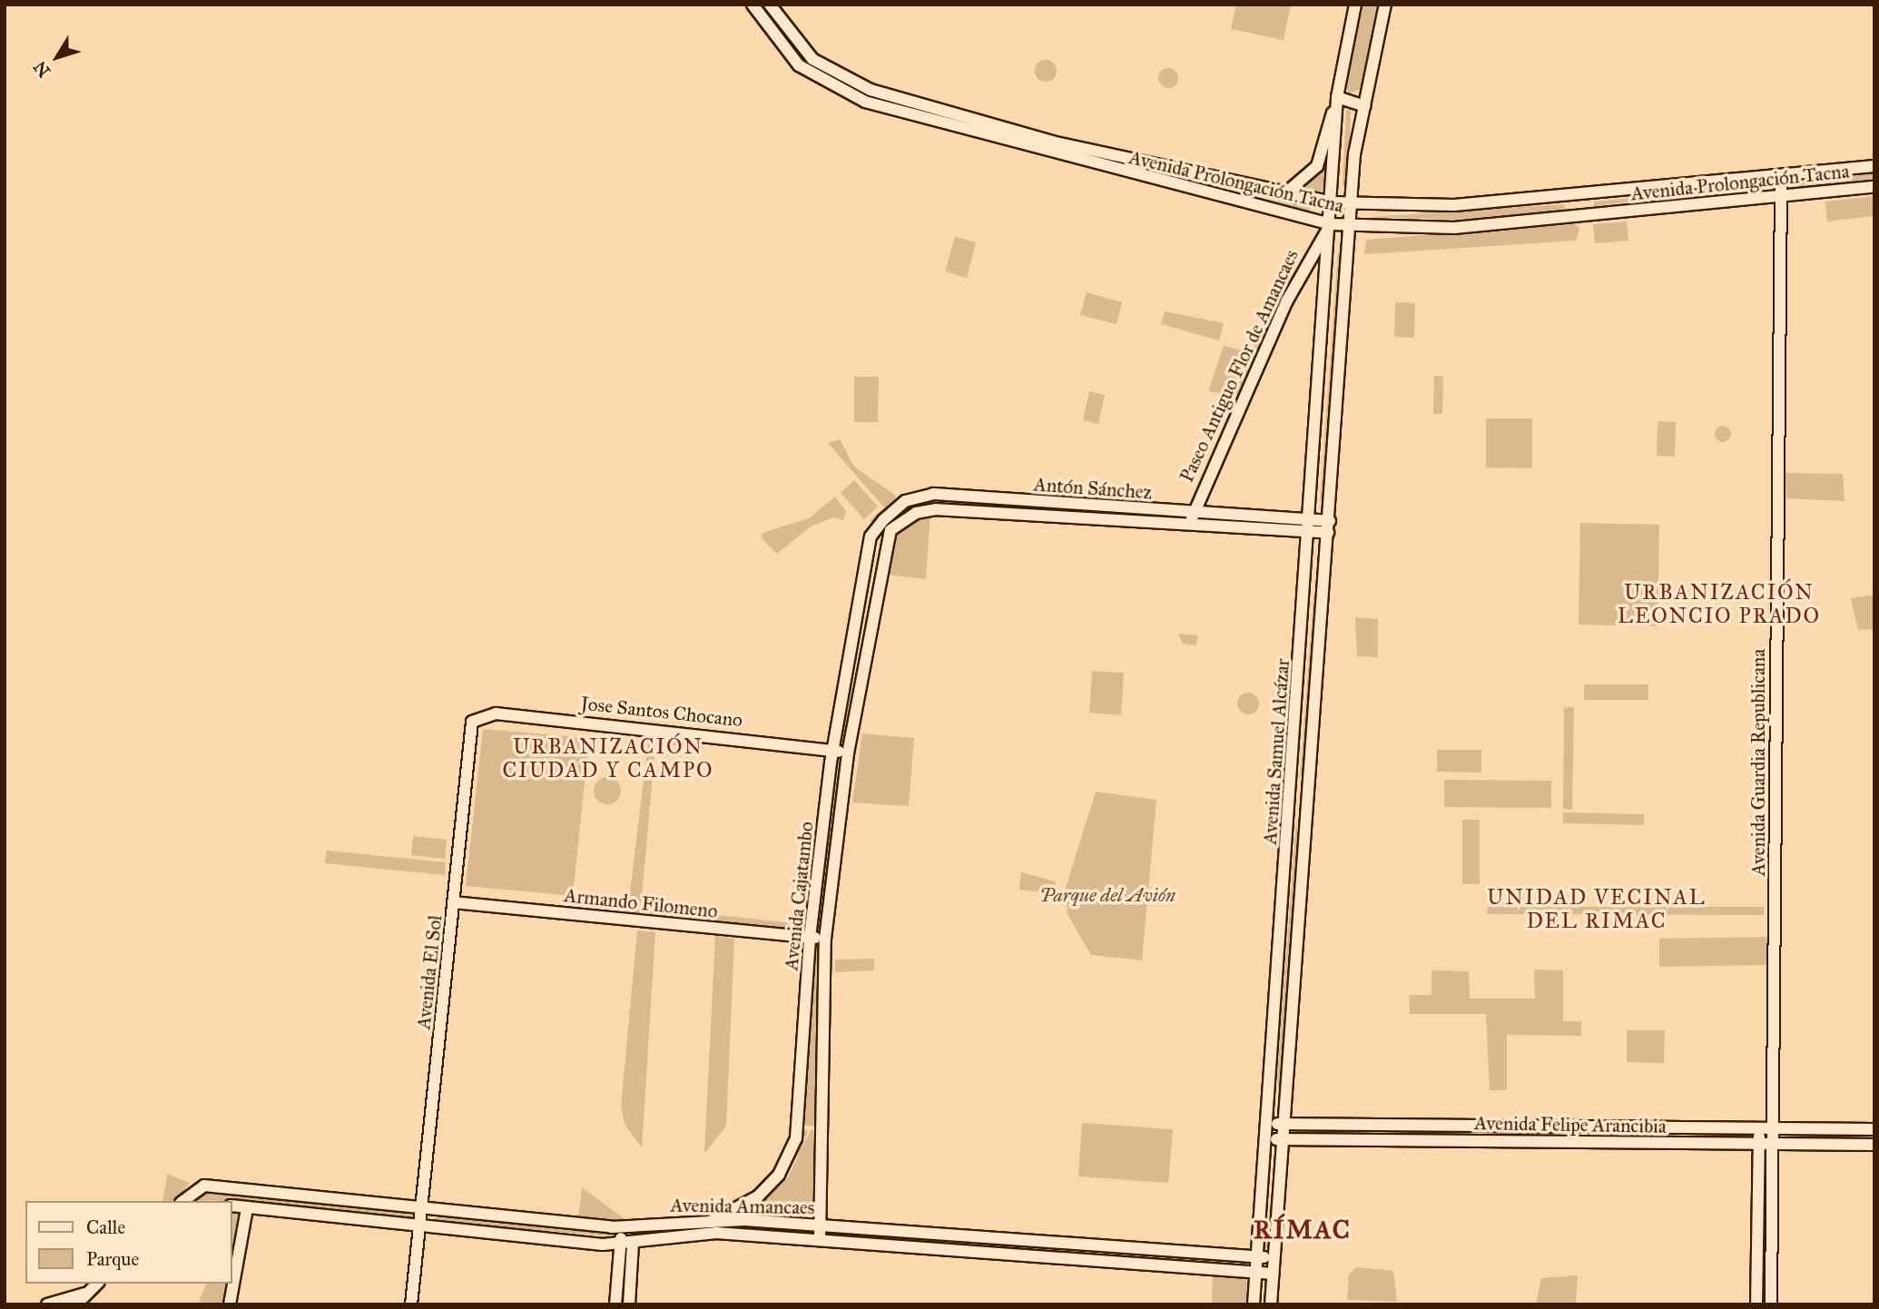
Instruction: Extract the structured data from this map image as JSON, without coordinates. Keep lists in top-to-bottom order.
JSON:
{
  "streets": {
    "street": [
      "Avenida Prolongación Tacna",
      "Paseo Antiguo Flor de Amancaes",
      "Antón Sánchez",
      "Jose Santos Chocano",
      "Avenida Samuel Alcázar",
      "Avenida Guardia Republicana",
      "Avenida Cajatambo",
      "Armando Filomeno",
      "Avenida El Sol",
      "Avenida Felipe Arancibia",
      "Avenida Amancaes"
    ]
  },
  "crossings": [
    ["Avenida Prolongación Tacna", "Paseo Antiguo Flor de Amancaes"],
    ["Avenida Prolongación Tacna", "Avenida Samuel Alcázar"],
    ["Avenida Prolongación Tacna", "Avenida Guardia Republicana"],
    ["Paseo Antiguo Flor de Amancaes", "Antón Sánchez"],
    ["Paseo Antiguo Flor de Amancaes", "Avenida Samuel Alcázar"],
    ["Antón Sánchez", "Avenida Samuel Alcázar"],
    ["Antón Sánchez", "Avenida Cajatambo"],
    ["Jose Santos Chocano", "Avenida Cajatambo"],
    ["Jose Santos Chocano", "Avenida El Sol"],
    ["Avenida Samuel Alcázar", "Avenida Felipe Arancibia"],
    ["Avenida Samuel Alcázar", "Avenida Amancaes"],
    ["Avenida Guardia Republicana", "Avenida Felipe Arancibia"],
    ["Avenida Cajatambo", "Armando Filomeno"],
    ["Avenida Cajatambo", "Avenida Amancaes"],
    ["Armando Filomeno", "Avenida El Sol"],
    ["Avenida El Sol", "Avenida Amancaes"]
  ],
  "districts": [
    "URBANIZACIÓN LEONCIO PRADO",
    "URBANIZACIÓN CIUDAD Y CAMPO",
    "UNIDAD VECINAL DEL RIMAC",
    "RÍMAC"
  ],
  "parks": ["Parque del Avión"],
  "legend": ["Calle", "Parque"],
  "north": "bottom left"
}
